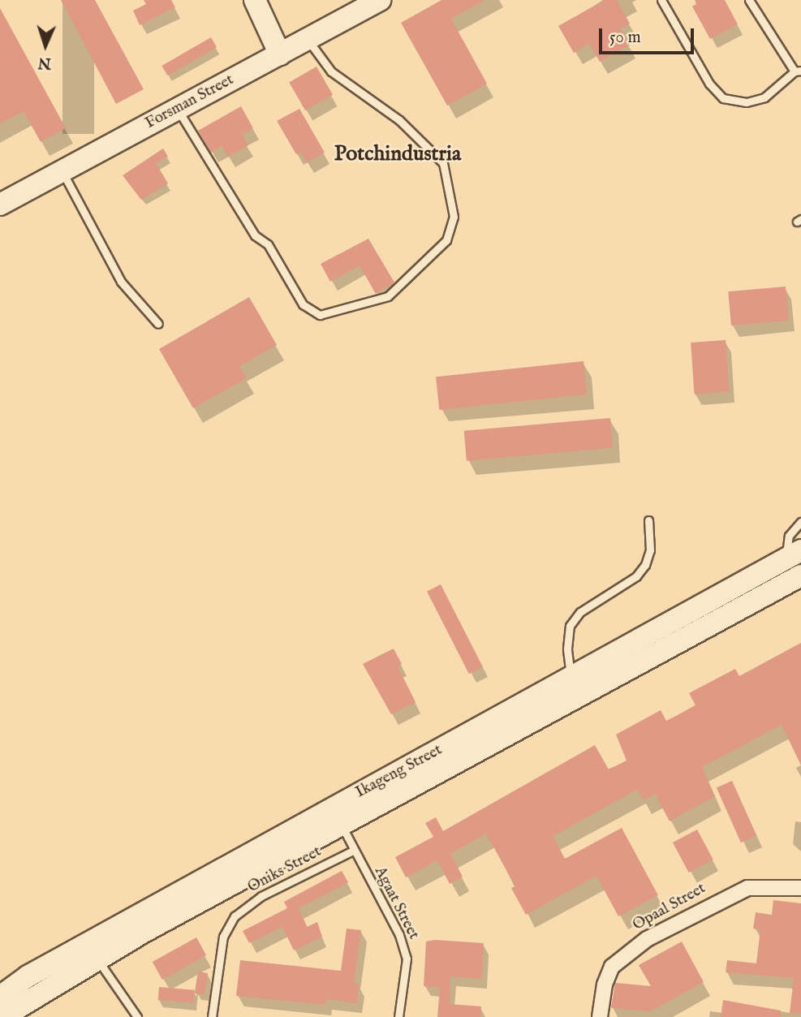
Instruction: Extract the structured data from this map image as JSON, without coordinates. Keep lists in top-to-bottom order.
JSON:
{
  "streets": {
    "street": ["Forsman Street", "Ikageng Street", "Opaal Street"],
    "lane": ["Oniks Street", "Agaat Street"]
  },
  "crossings": [
    ["Ikageng Street", "Agaat Street"],
    ["Oniks Street", "Agaat Street"]
  ],
  "districts": ["Potchindustria"],
  "scale_bar": "50 m",
  "north": "bottom"
}
